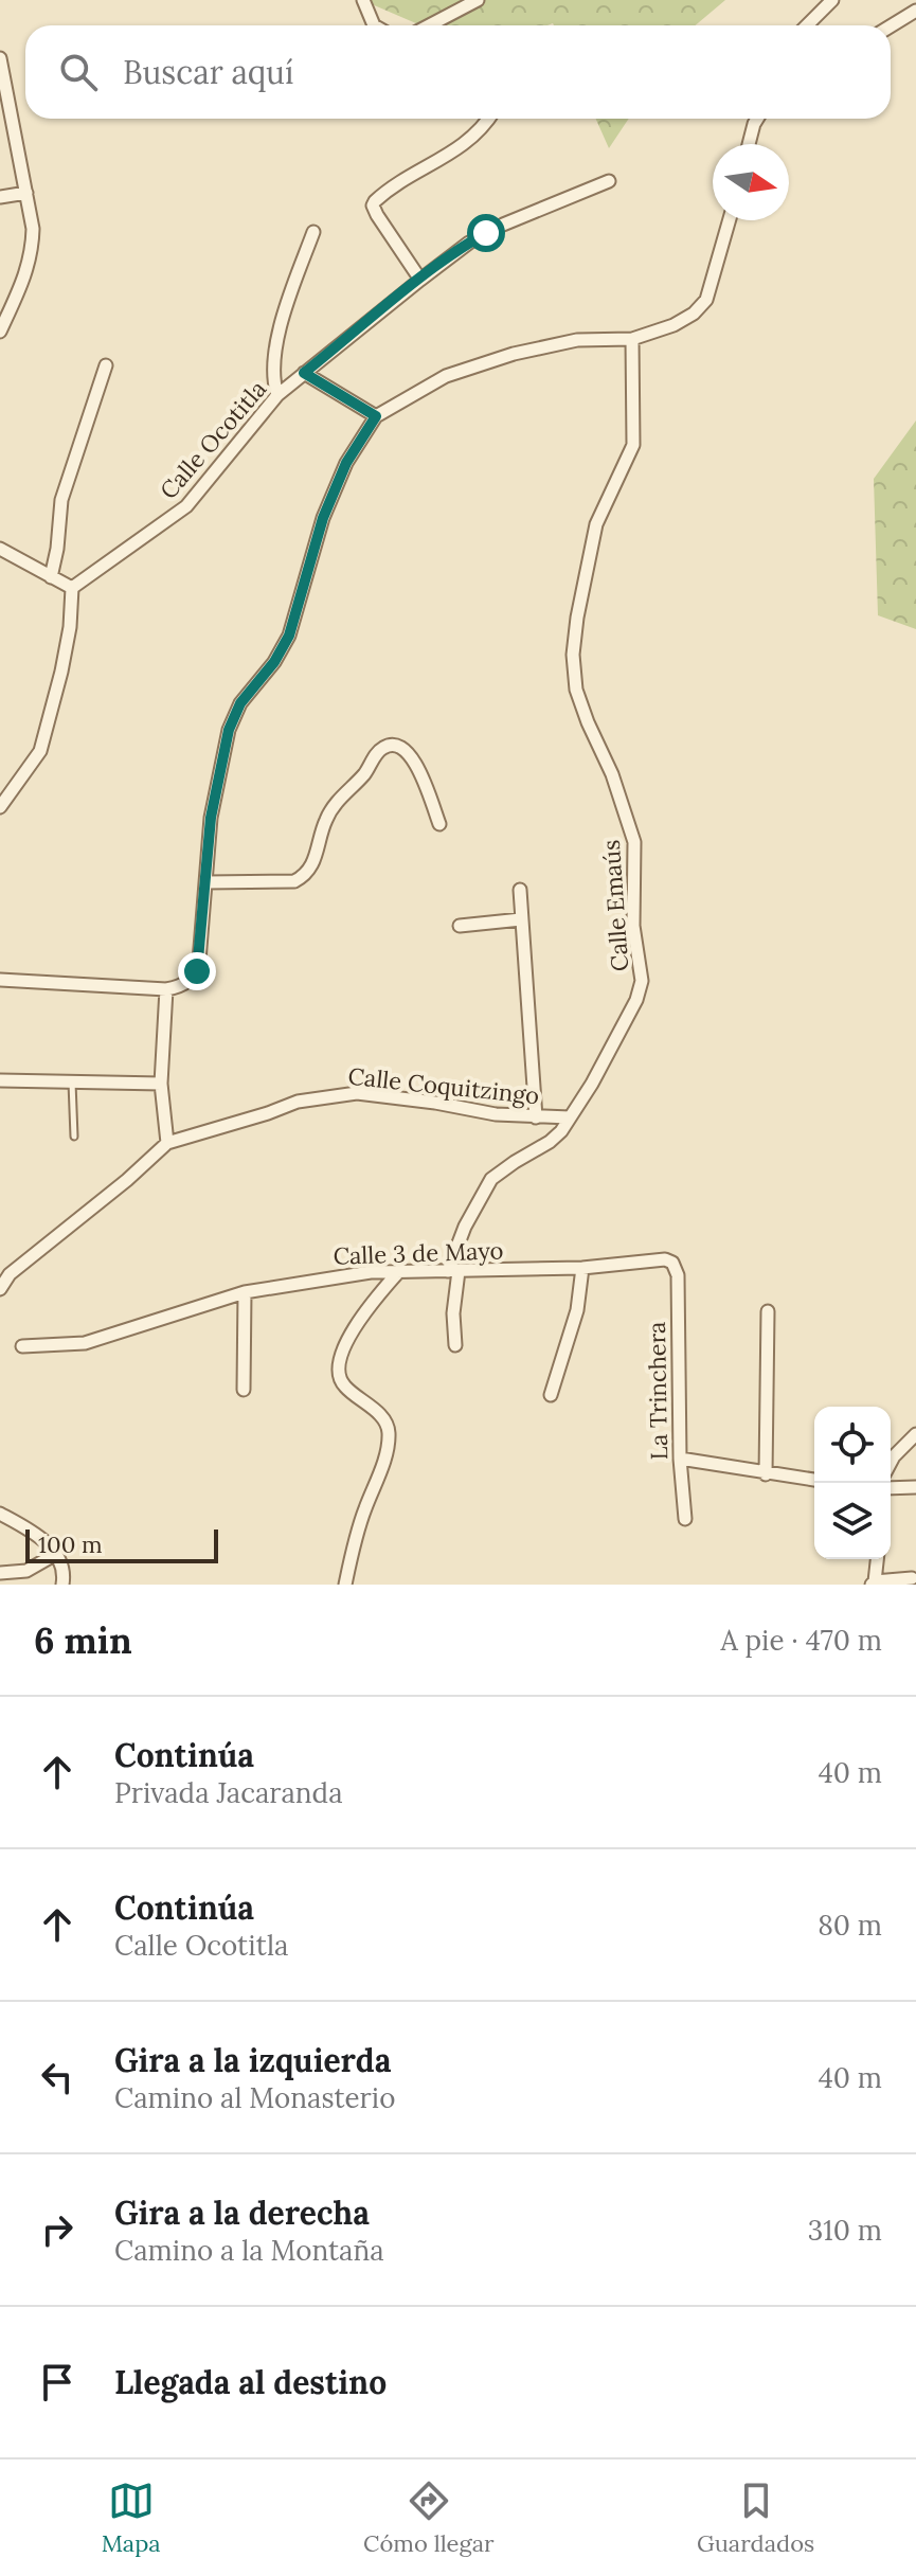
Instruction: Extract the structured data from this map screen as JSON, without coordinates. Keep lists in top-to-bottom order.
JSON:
{
  "streets": {
    "street": [
      "Calle Ocotitla",
      "Calle Emaús",
      "Calle Coquitzingo",
      "Calle 3 de Mayo",
      "La Trinchera"
    ]
  },
  "crossings": [
    ["Calle Emaús", "Calle Coquitzingo"],
    ["Calle Emaús", "Calle 3 de Mayo"],
    ["Calle 3 de Mayo", "La Trinchera"]
  ],
  "scale_bar": "100 m",
  "north": "right",
  "page": {
    "search": "Buscar aquí",
    "scale": "100 m",
    "heading": ["6 min", "A pie · 470 m"],
    "list": [
      ["Continúa", "Privada Jacaranda", "40 m"],
      ["Continúa", "Calle Ocotitla", "80 m"],
      ["Gira a la izquierda", "Camino al Monasterio", "40 m"],
      ["Gira a la derecha", "Camino a la Montaña", "310 m"],
      "Llegada al destino"
    ],
    "nav": ["Mapa", "Cómo llegar", "Guardados"]
  }
}
